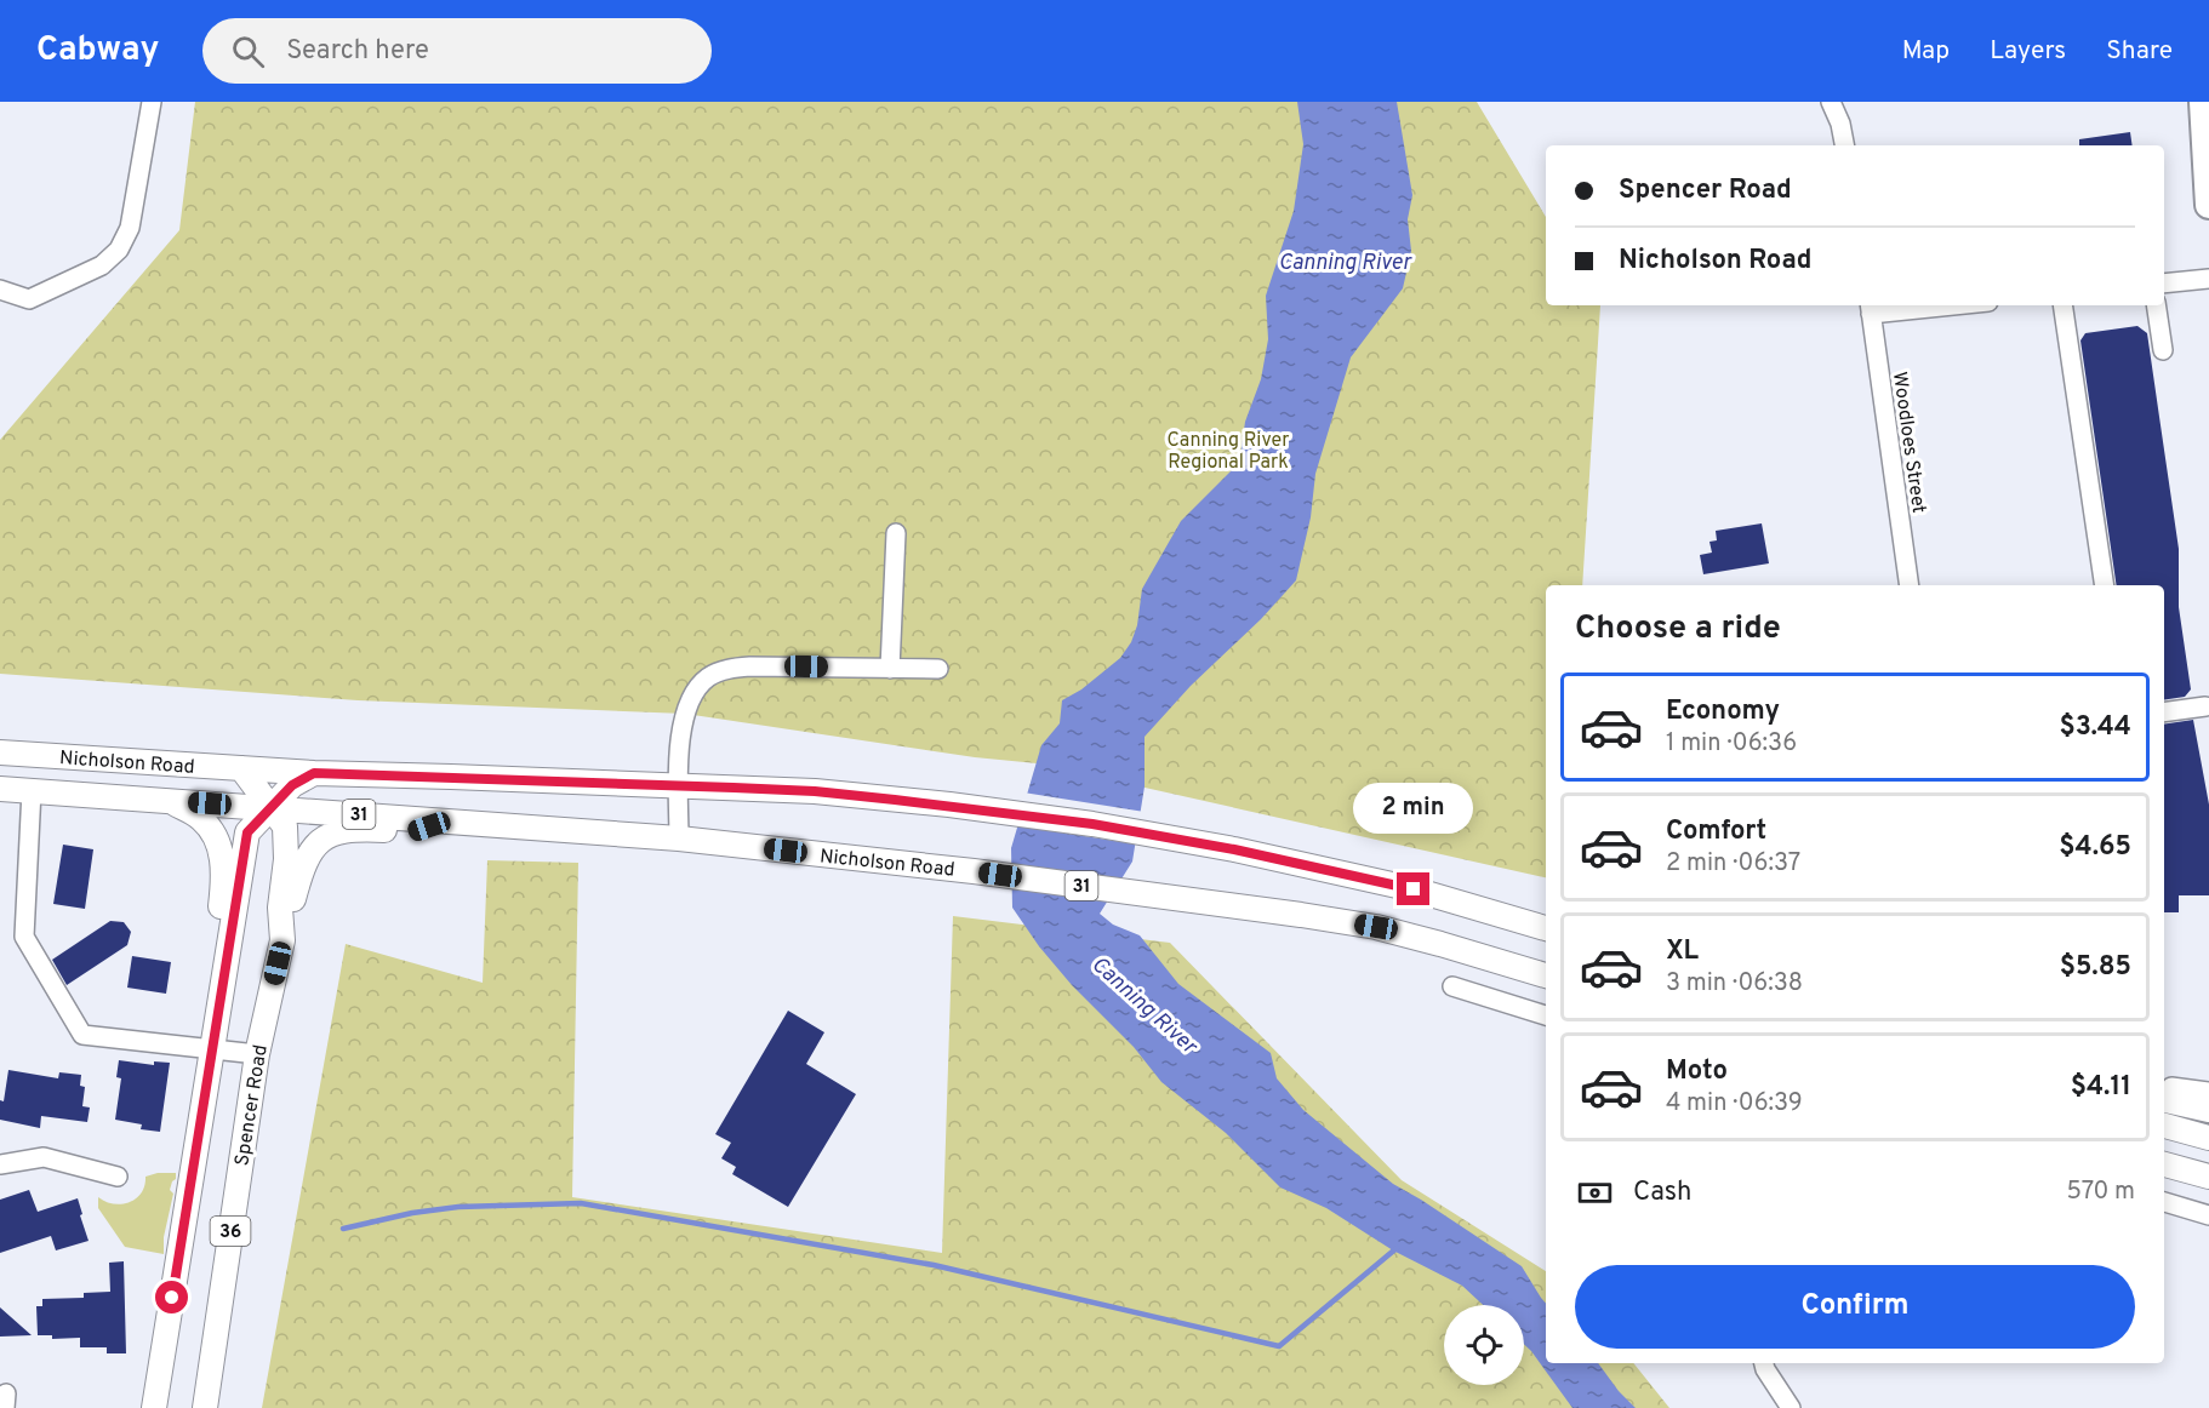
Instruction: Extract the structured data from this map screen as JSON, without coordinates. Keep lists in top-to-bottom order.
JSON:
{
  "streets": {
    "main road": [
      "Nicholson Road",
      "31",
      "Spencer Road",
      "36"
    ],
    "street": ["Woodloes Street"]
  },
  "crossings": [
    ["Nicholson Road", "Spencer Road"],
    ["Nicholson Road", "36"],
    ["Spencer Road", "36"]
  ],
  "water": ["Canning River"],
  "parks": ["Canning River Regional Park"],
  "page": {
    "header": "Cabway",
    "search": "Search here",
    "nav": ["Map", "Layers", "Share"],
    "banner": ["Spencer Road", "Nicholson Road"],
    "heading": "Choose a ride",
    "list": [
      {
        "name": "Economy",
        "note": "1 min · 06:36",
        "value": "$3.44"
      },
      {
        "name": "Comfort",
        "note": "2 min · 06:37",
        "value": "$4.65"
      },
      {
        "name": "XL",
        "note": "3 min · 06:38",
        "value": "$5.85"
      },
      {
        "name": "Moto",
        "note": "4 min · 06:39",
        "value": "$4.11"
      }
    ],
    "bubble": "2 min",
    "pay": ["Cash", "570 m"],
    "buttons": "Confirm"
  }
}
